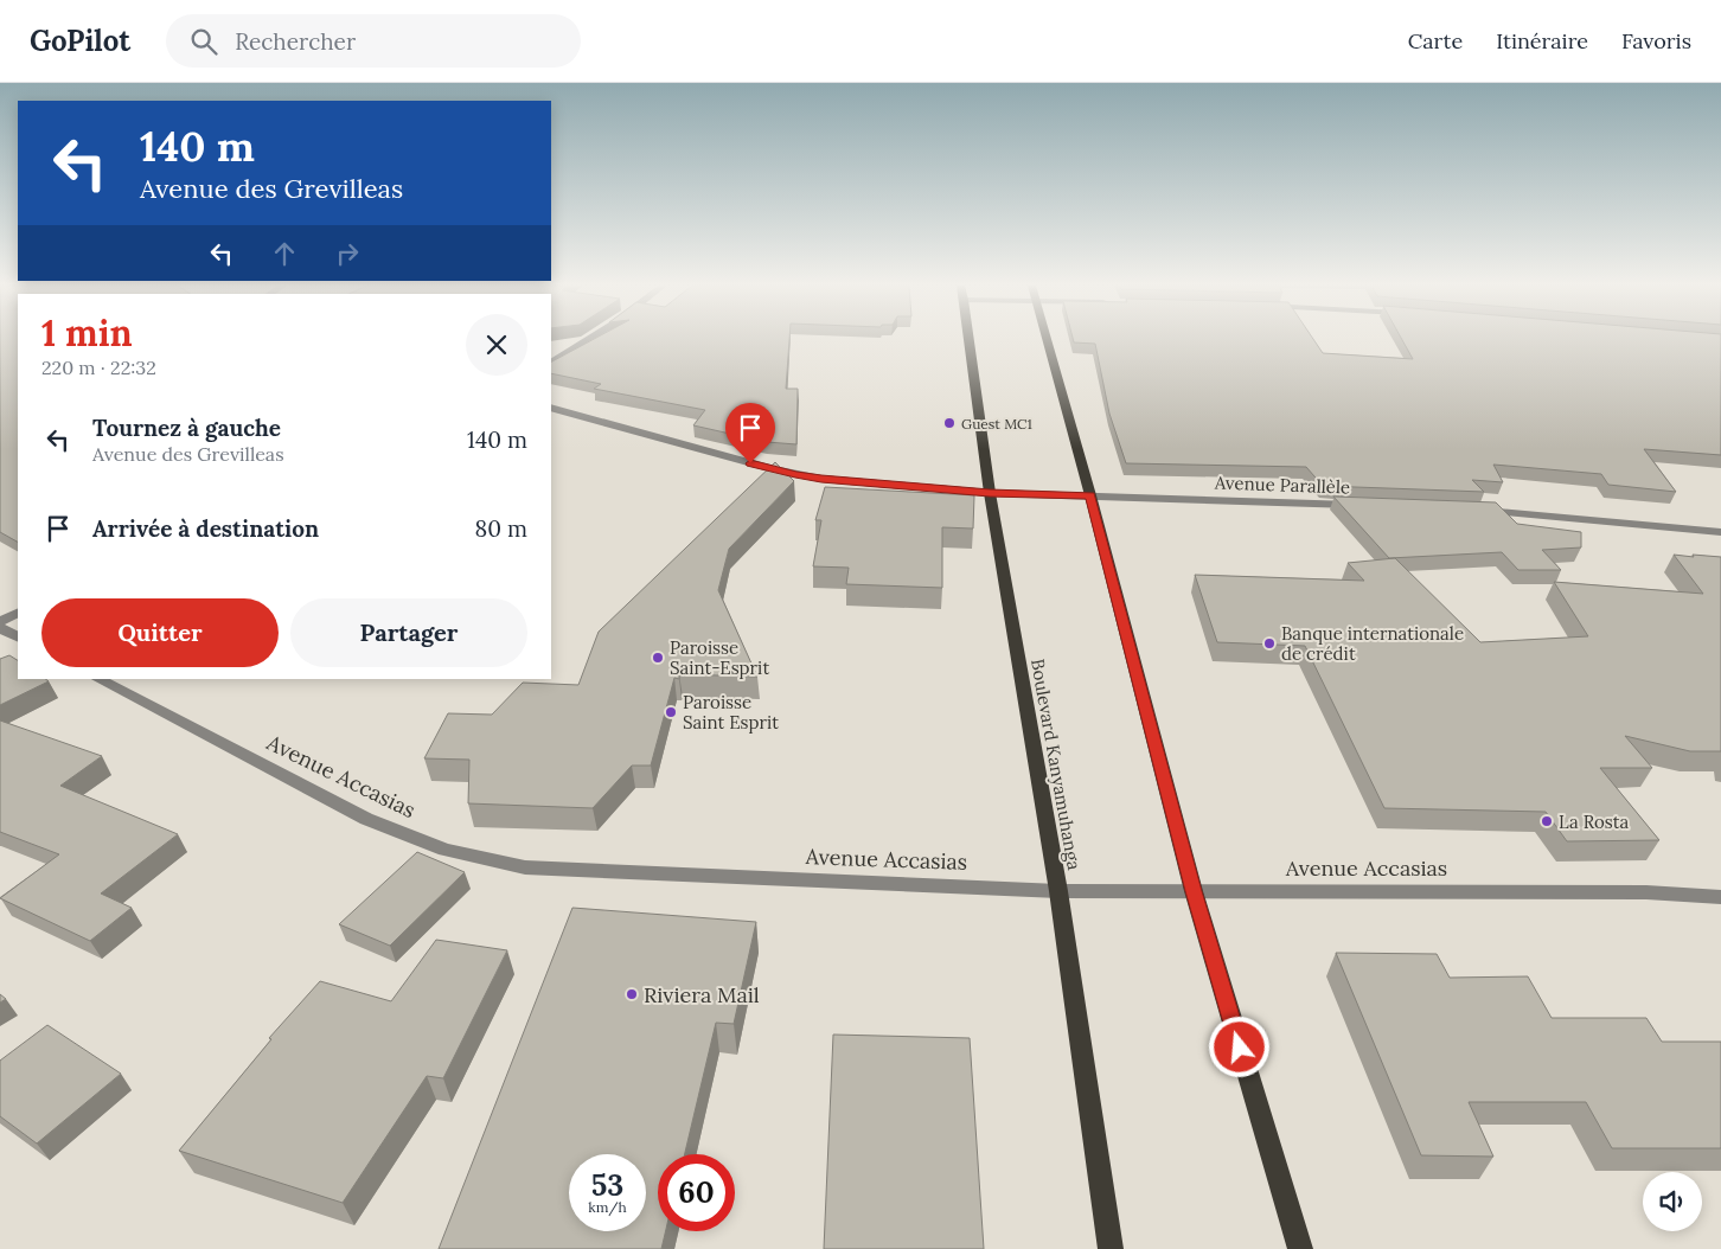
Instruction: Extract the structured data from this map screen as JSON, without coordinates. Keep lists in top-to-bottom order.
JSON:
{
  "streets": {
    "main road": ["Boulevard Kanyamuhanga"],
    "street": ["Avenue Parallèle", "Avenue Accasias"]
  },
  "crossings": [
    ["Avenue Parallèle", "Boulevard Kanyamuhanga"],
    ["Boulevard Kanyamuhanga", "Avenue Accasias"]
  ],
  "places": [
    "Guest MC1",
    "Banque internationale de crédit",
    "Paroisse Saint-Esprit",
    "Paroisse Saint Esprit",
    "La Rosta",
    "Riviera Mail"
  ],
  "page": {
    "header": "GoPilot",
    "search": "Rechercher",
    "nav": ["Carte", "Itinéraire", "Favoris"],
    "turn": ["140 m", "Avenue des Grevilleas"],
    "heading": ["1 min", "220 m · 22:32"],
    "list": [
      {
        "name": "Tournez à gauche",
        "note": "Avenue des Grevilleas",
        "value": "140 m"
      },
      {
        "name": "Arrivée à destination",
        "value": "80 m"
      }
    ],
    "buttons": ["Quitter", "Partager"],
    "speed": "53 km/h",
    "limit": "60"
  }
}
